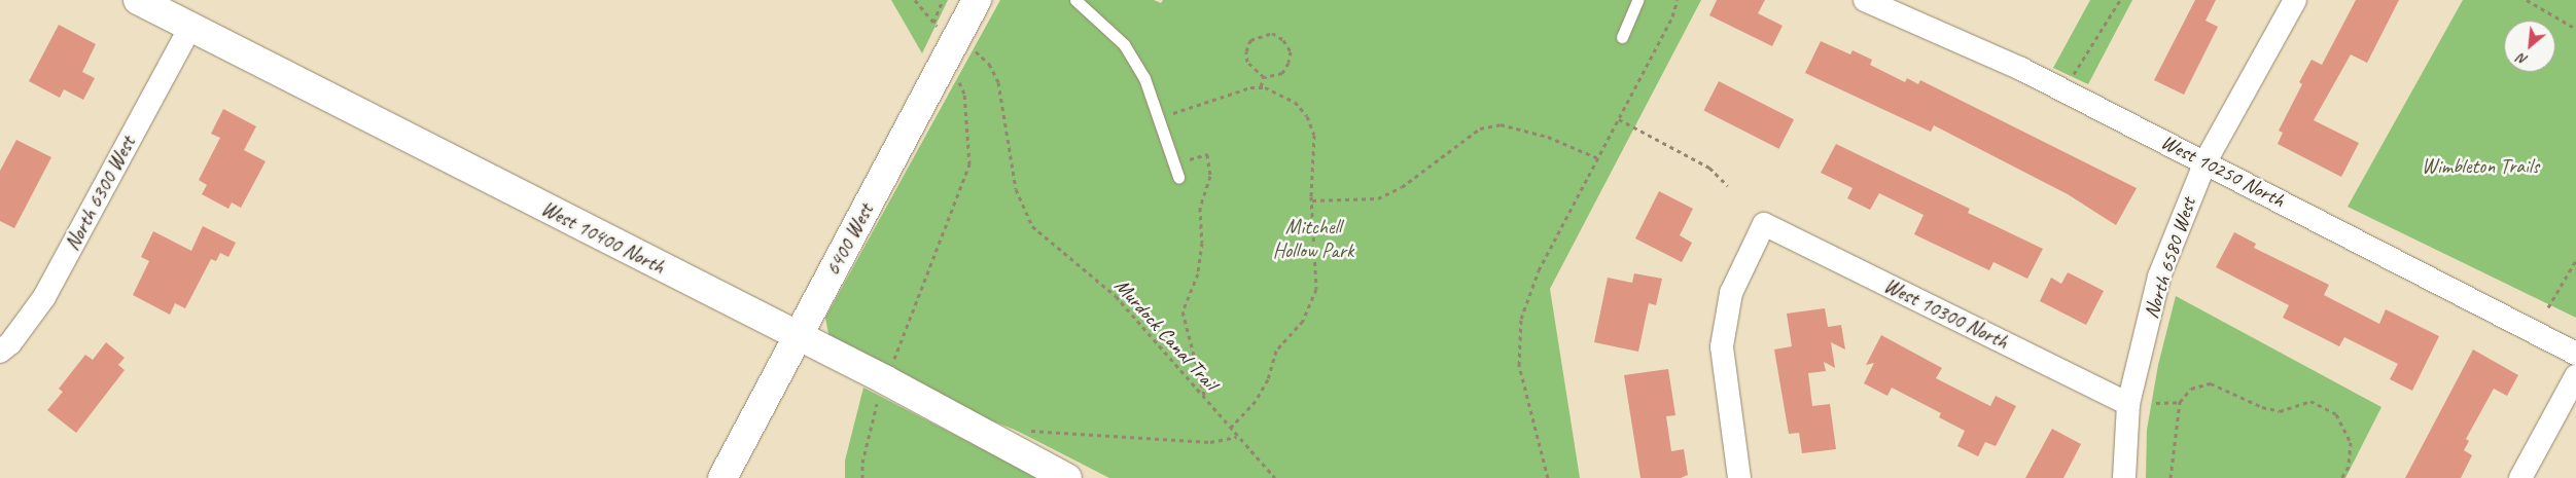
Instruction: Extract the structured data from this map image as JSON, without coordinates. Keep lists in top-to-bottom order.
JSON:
{
  "streets": {
    "street": [
      "West 10250 North",
      "North 6300 West",
      "West 10400 North",
      "6400 West",
      "North 6580 West",
      "West 10300 North"
    ],
    "path": ["Murdock Canal Trail"]
  },
  "crossings": [
    ["West 10250 North", "North 6580 West"],
    ["North 6300 West", "West 10400 North"],
    ["West 10400 North", "6400 West"],
    ["6400 West", "Murdock Canal Trail"],
    ["North 6580 West", "West 10300 North"]
  ],
  "parks": ["Wimbleton Trails", "Mitchell Hollow Park"],
  "north": "bottom left"
}
